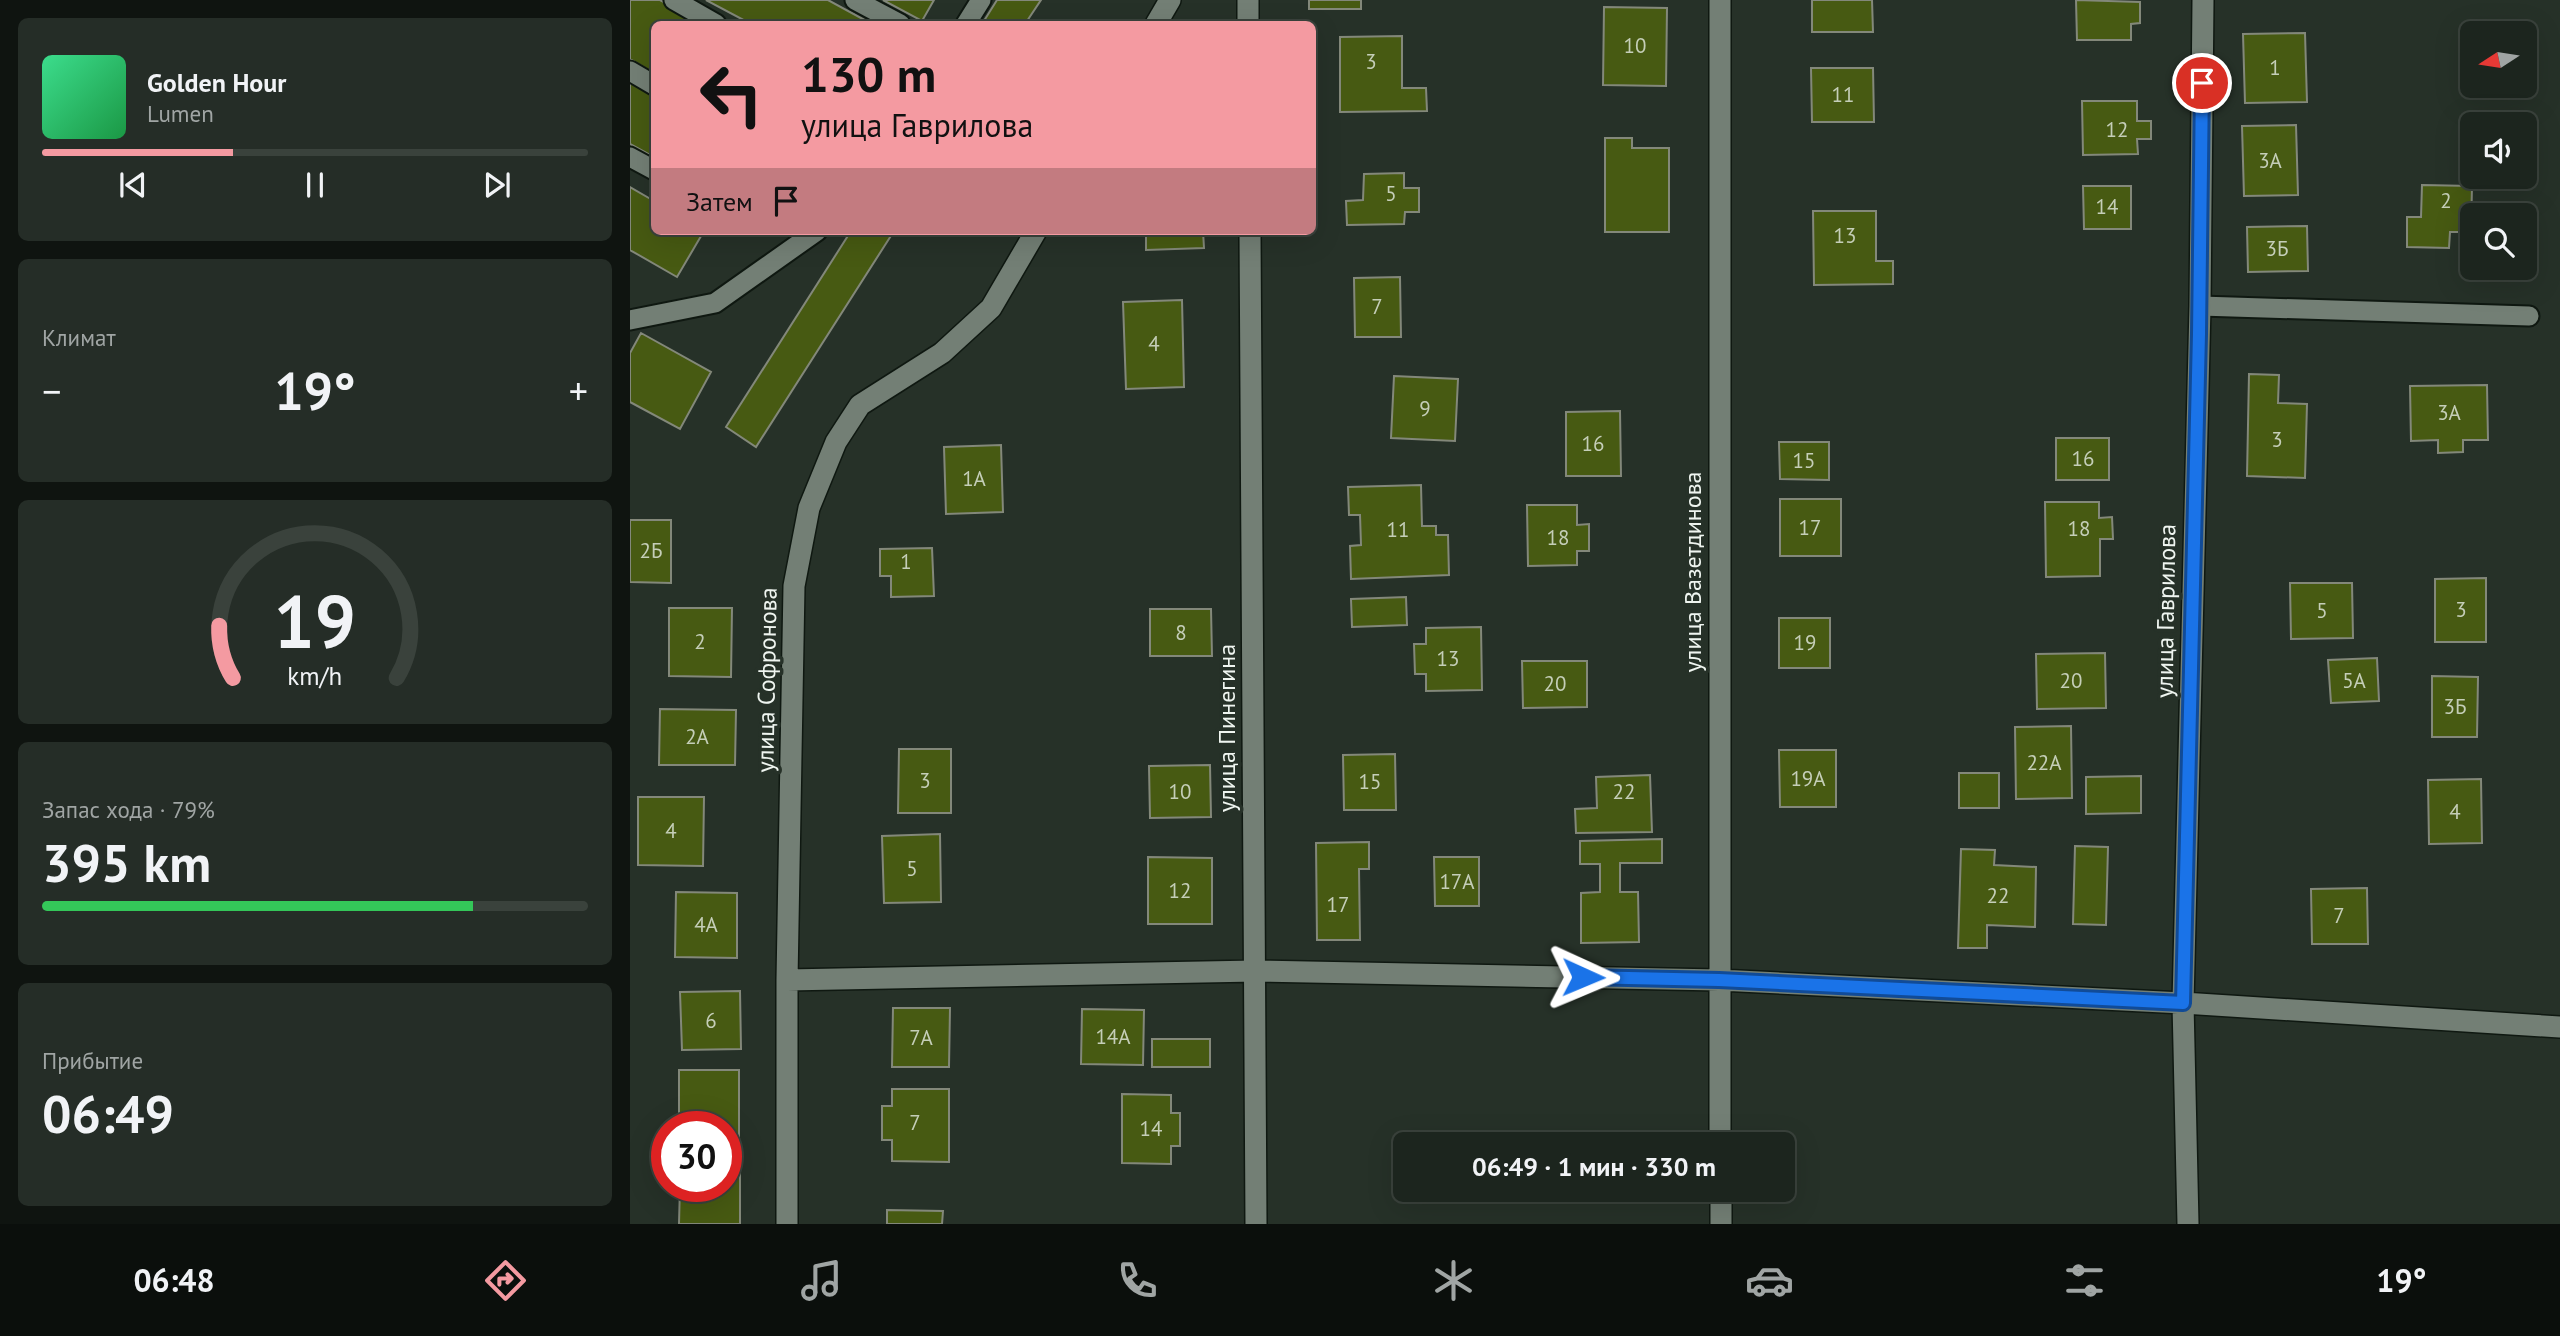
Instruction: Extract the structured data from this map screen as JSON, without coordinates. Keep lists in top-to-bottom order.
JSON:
{
  "streets": {
    "street": [
      "улица Вазетдинова",
      "улица Гаврилова",
      "улица Софронова",
      "улица Пинегина"
    ]
  },
  "house_numbers": [
    "10",
    "3",
    "1",
    "11",
    "12",
    "3А",
    "5",
    "2",
    "14",
    "13",
    "3Б",
    "7",
    "4",
    "9",
    "3А",
    "3",
    "16",
    "16",
    "15",
    "1А",
    "17",
    "18",
    "11",
    "18",
    "2Б",
    "1",
    "3",
    "5",
    "8",
    "2",
    "19",
    "13",
    "20",
    "5А",
    "20",
    "3Б",
    "2А",
    "22А",
    "19А",
    "3",
    "15",
    "10",
    "22",
    "4",
    "4",
    "5",
    "17А",
    "12",
    "22",
    "17",
    "7",
    "4А",
    "6",
    "14А",
    "7А",
    "7",
    "14"
  ],
  "north": "left",
  "page": {
    "turn": ["130 m", "улица Гаврилова"],
    "song": ["Golden Hour", "Lumen"],
    "then": "Затем",
    "tile": [
      "Климат",
      ["Запас хода · 79%", "395 km"],
      ["Прибытие", "06:49"]
    ],
    "heat": ["−", "19°", "+"],
    "limit": "30",
    "trip": "06:49 · 1 мин · 330 m",
    "tabs": ["06:48", "19°"],
    "gauge": ["19", "km/h"]
  }
}
